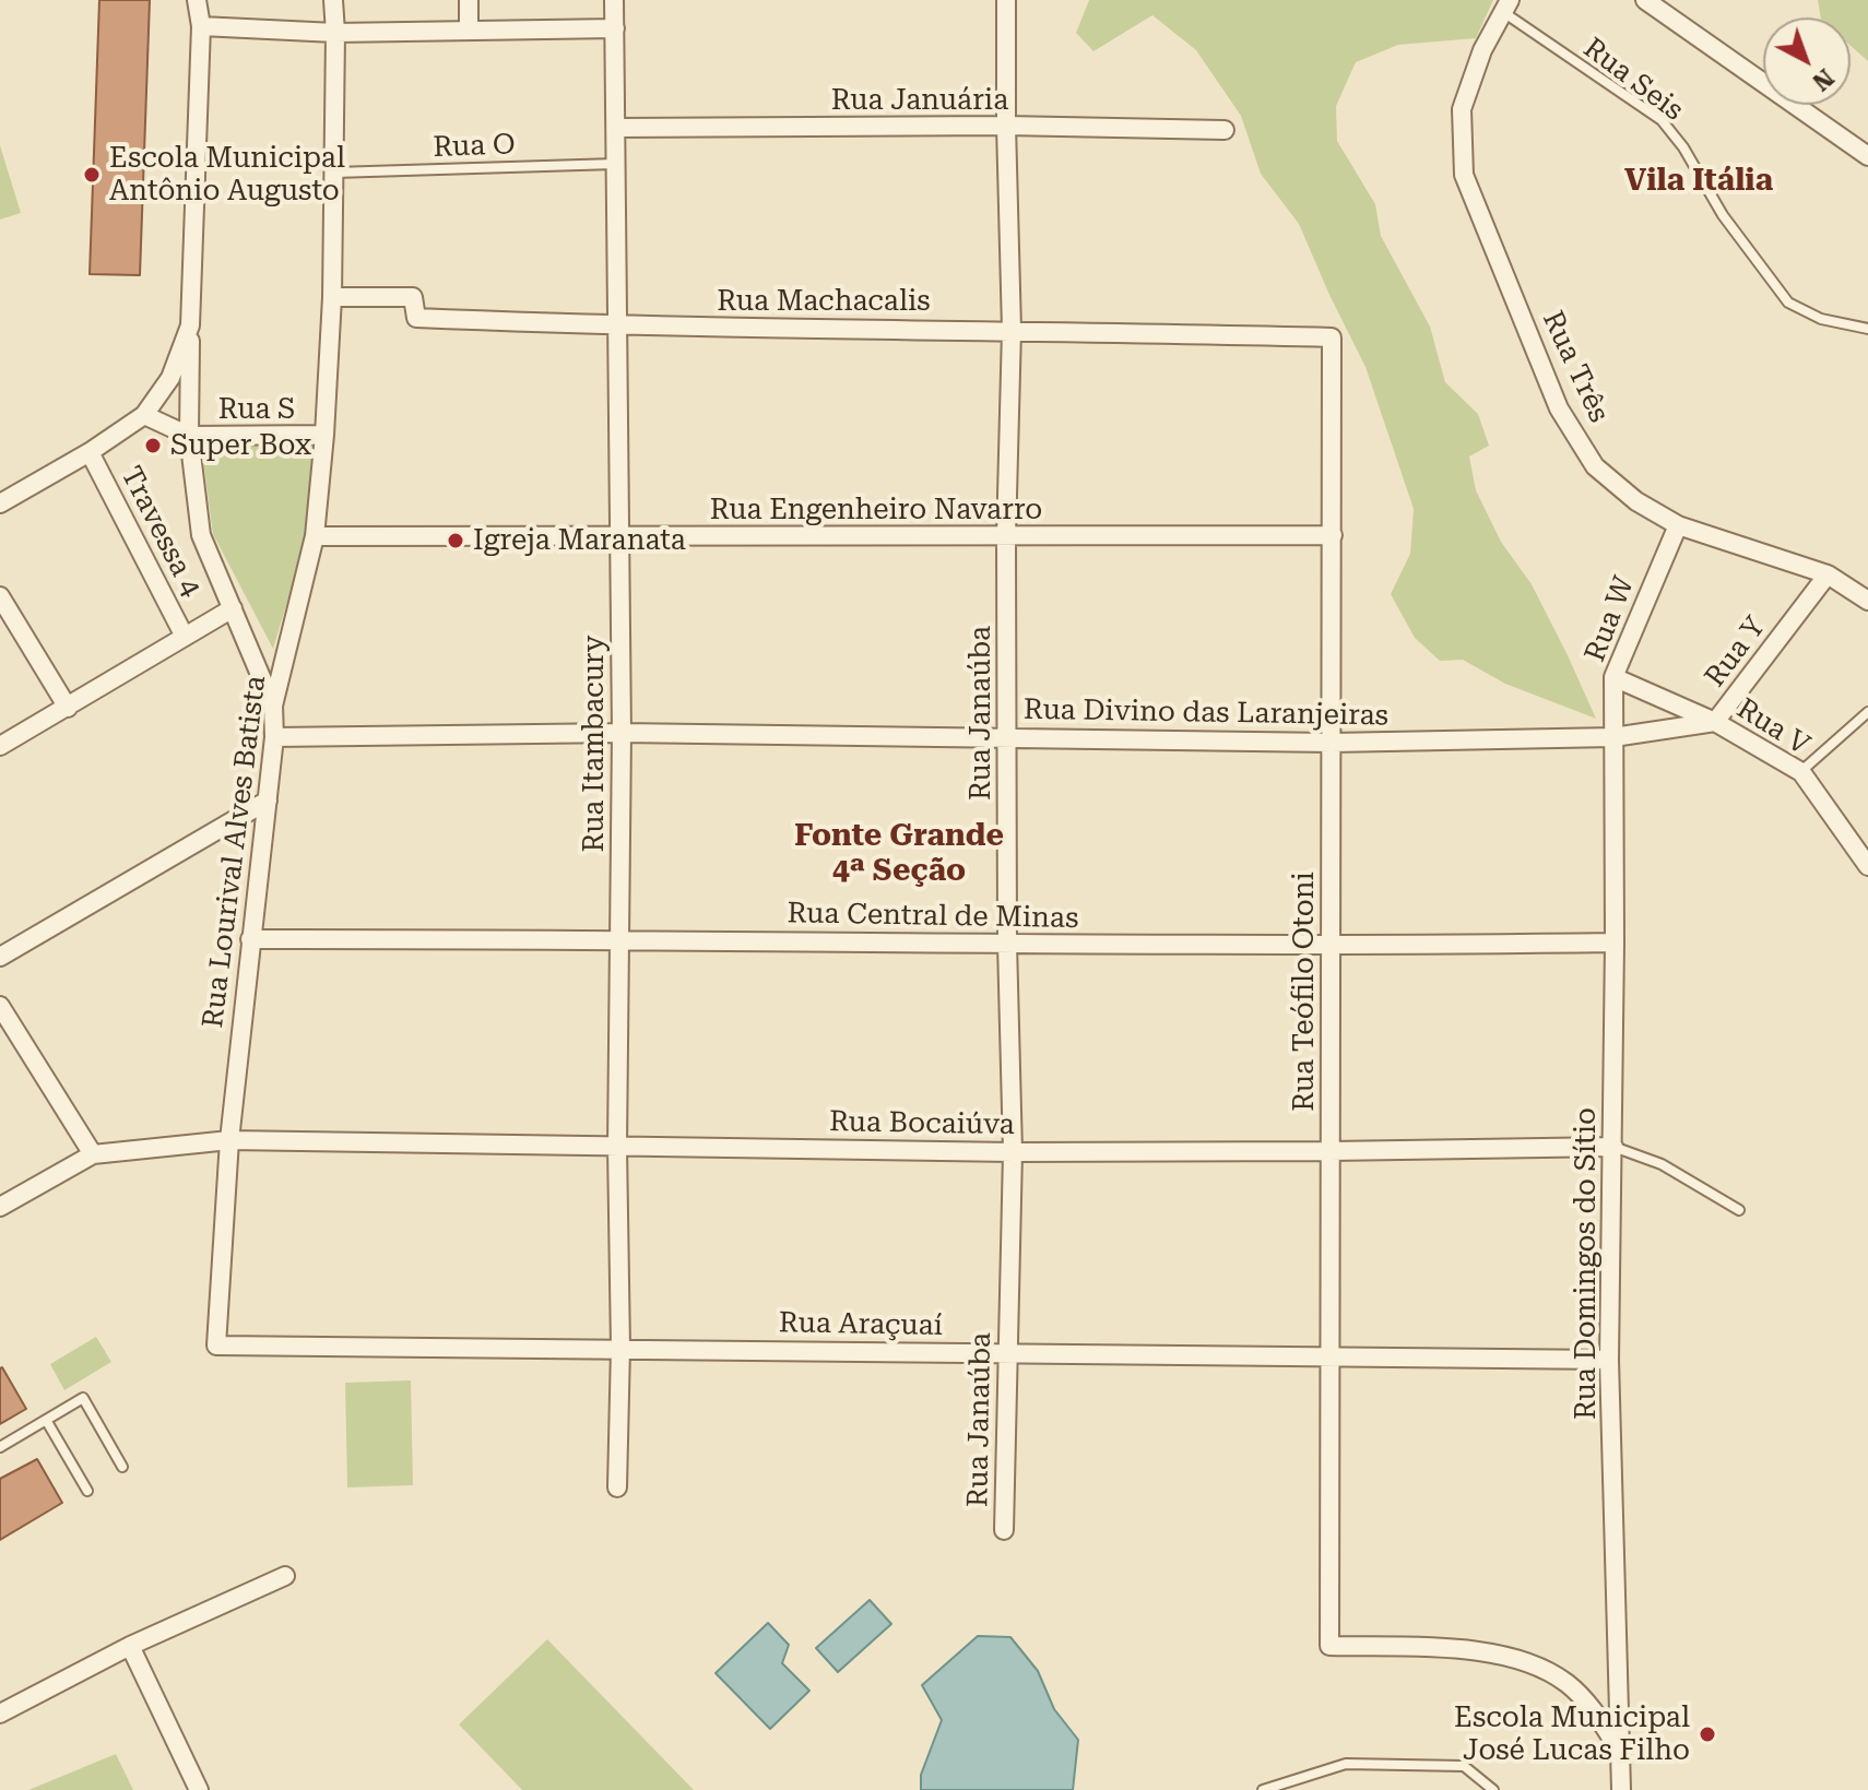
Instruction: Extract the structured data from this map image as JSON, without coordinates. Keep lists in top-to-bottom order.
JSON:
{
  "streets": {
    "street": [
      "Rua Januária",
      "Rua Machacalis",
      "Rua Três",
      "Rua S",
      "Rua Engenheiro Navarro",
      "Travessa 4",
      "Rua W",
      "Rua Y",
      "Rua Janaúba",
      "Rua Divino das Laranjeiras",
      "Rua V",
      "Rua Itambacury",
      "Rua Lourival Alves Batista",
      "Rua Central de Minas",
      "Rua Teófilo Otoni",
      "Rua Bocaiúva",
      "Rua Domingos do Sítio",
      "Rua Araçuaí"
    ],
    "lane": ["Rua Seis", "Rua O"]
  },
  "crossings": [
    ["Rua Seis", "Rua Três"],
    ["Rua Januária", "Rua Janaúba"],
    ["Rua Januária", "Rua Itambacury"],
    ["Rua O", "Rua Itambacury"],
    ["Rua O", "Rua Lourival Alves Batista"],
    ["Rua Machacalis", "Rua Janaúba"],
    ["Rua Machacalis", "Rua Itambacury"],
    ["Rua Machacalis", "Rua Lourival Alves Batista"],
    ["Rua Machacalis", "Rua Teófilo Otoni"],
    ["Rua Três", "Rua W"],
    ["Rua Três", "Rua Y"],
    ["Rua S", "Rua Lourival Alves Batista"],
    ["Rua Engenheiro Navarro", "Rua Janaúba"],
    ["Rua Engenheiro Navarro", "Rua Itambacury"],
    ["Rua Engenheiro Navarro", "Rua Lourival Alves Batista"],
    ["Rua Engenheiro Navarro", "Rua Teófilo Otoni"],
    ["Rua W", "Rua Y"],
    ["Rua W", "Rua Divino das Laranjeiras"],
    ["Rua W", "Rua V"],
    ["Rua W", "Rua Domingos do Sítio"],
    ["Rua Y", "Rua Divino das Laranjeiras"],
    ["Rua Y", "Rua V"],
    ["Rua Y", "Rua Domingos do Sítio"],
    ["Rua Janaúba", "Rua Divino das Laranjeiras"],
    ["Rua Janaúba", "Rua Central de Minas"],
    ["Rua Janaúba", "Rua Bocaiúva"],
    ["Rua Janaúba", "Rua Araçuaí"],
    ["Rua Divino das Laranjeiras", "Rua Itambacury"],
    ["Rua Divino das Laranjeiras", "Rua Lourival Alves Batista"],
    ["Rua Divino das Laranjeiras", "Rua Teófilo Otoni"],
    ["Rua Divino das Laranjeiras", "Rua Domingos do Sítio"],
    ["Rua Itambacury", "Rua Central de Minas"],
    ["Rua Itambacury", "Rua Bocaiúva"],
    ["Rua Itambacury", "Rua Araçuaí"],
    ["Rua Lourival Alves Batista", "Rua Central de Minas"],
    ["Rua Lourival Alves Batista", "Rua Bocaiúva"],
    ["Rua Lourival Alves Batista", "Rua Araçuaí"],
    ["Rua Central de Minas", "Rua Teófilo Otoni"],
    ["Rua Central de Minas", "Rua Domingos do Sítio"],
    ["Rua Teófilo Otoni", "Rua Bocaiúva"],
    ["Rua Teófilo Otoni", "Rua Domingos do Sítio"],
    ["Rua Teófilo Otoni", "Rua Araçuaí"],
    ["Rua Bocaiúva", "Rua Domingos do Sítio"],
    ["Rua Domingos do Sítio", "Rua Araçuaí"]
  ],
  "districts": ["Vila Itália", "Fonte Grande 4ª Seção"],
  "places": [
    "Escola Municipal Antônio Augusto",
    "Super Box",
    "Igreja Maranata",
    "Escola Municipal José Lucas Filho"
  ],
  "north": "bottom right"
}
